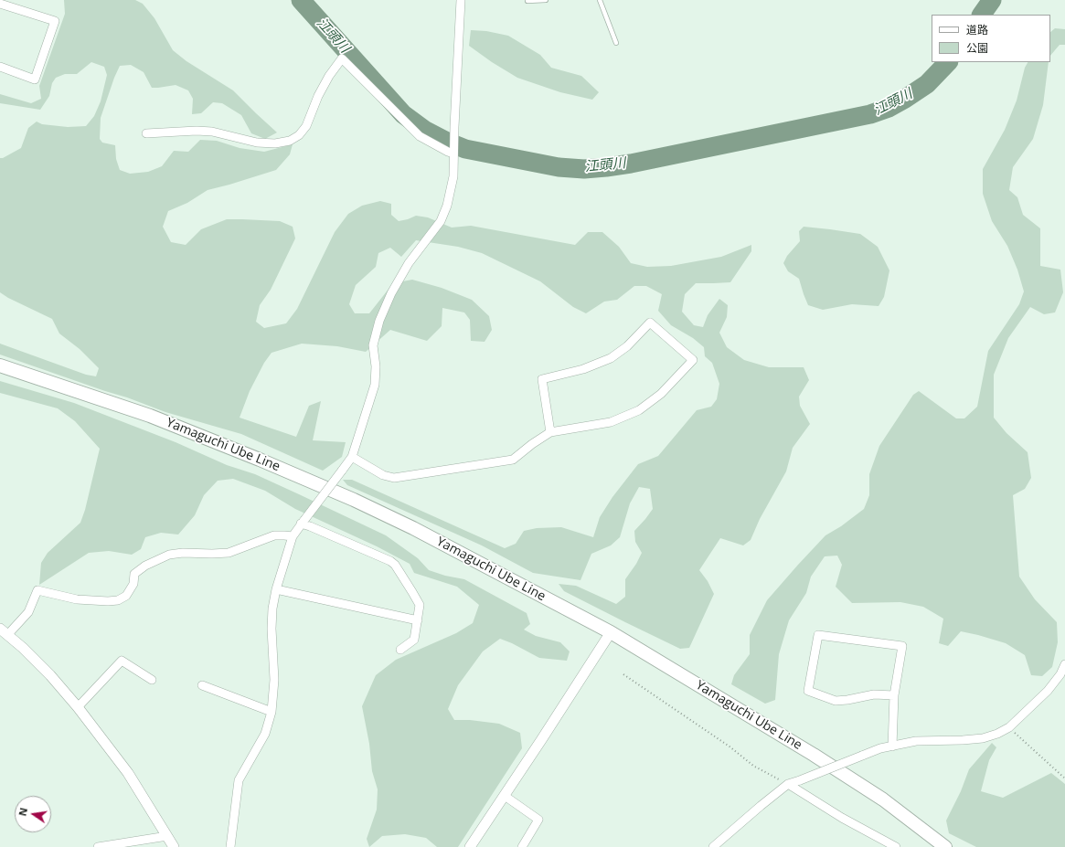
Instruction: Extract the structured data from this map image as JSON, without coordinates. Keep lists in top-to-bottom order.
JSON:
{
  "streets": {
    "main road": ["Yamaguchi Ube Line"]
  },
  "water": ["江頭川"],
  "legend": ["道路", "公園"],
  "north": "left"
}
